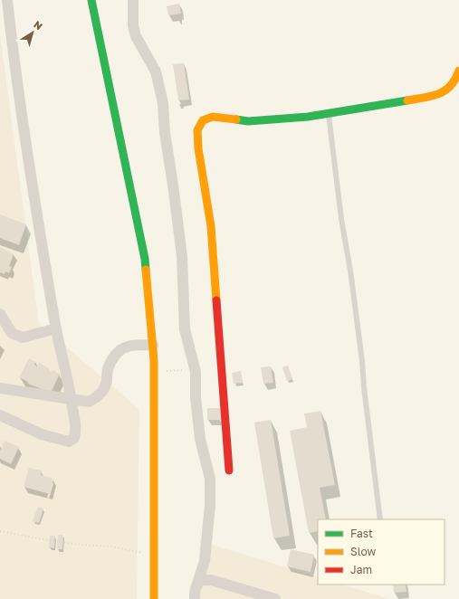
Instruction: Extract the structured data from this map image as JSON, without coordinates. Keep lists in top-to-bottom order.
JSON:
{
  "legend": ["Fast", "Slow", "Jam"],
  "north": "top right"
}
